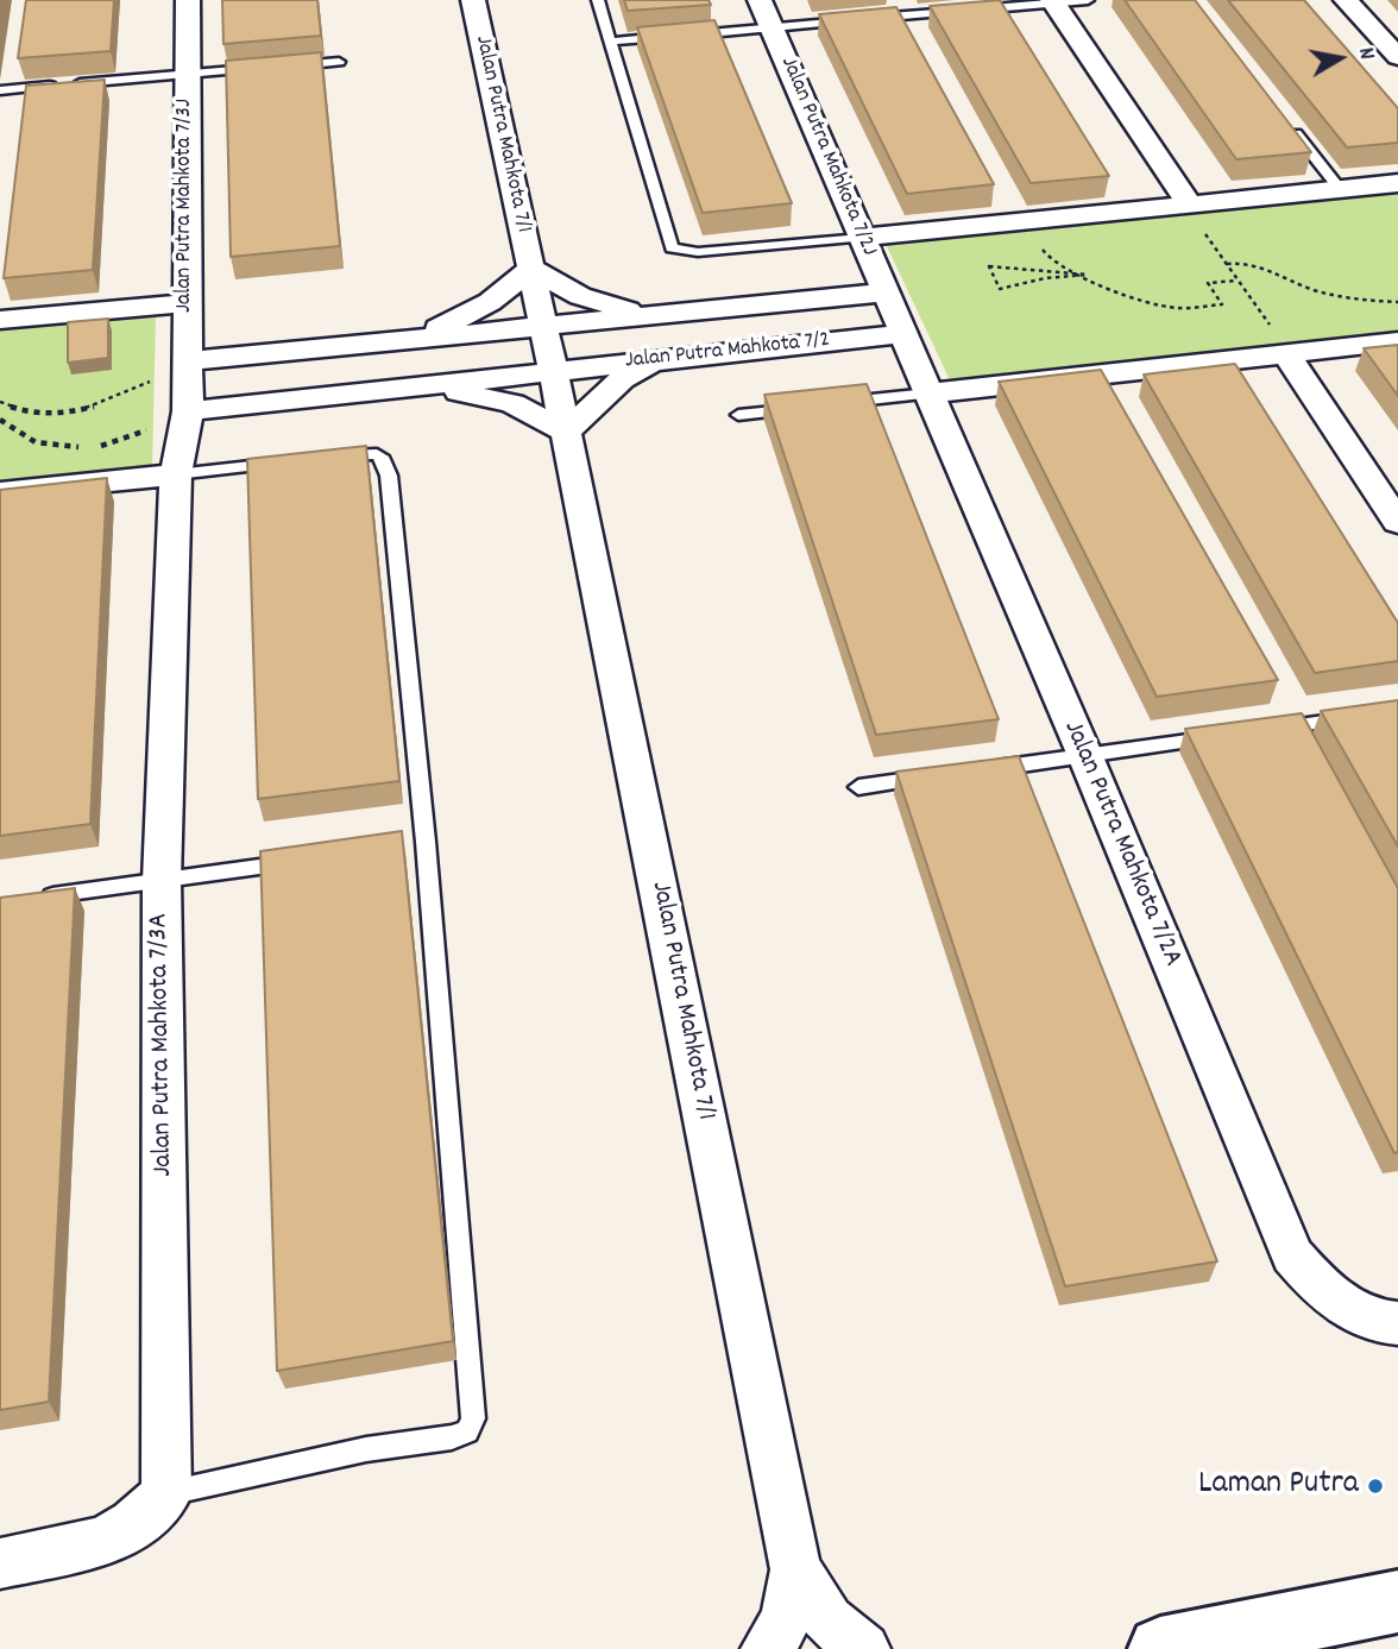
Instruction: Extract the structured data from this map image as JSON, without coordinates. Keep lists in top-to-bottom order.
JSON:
{
  "streets": {
    "street": [
      "Jalan Putra Mahkota 7/1",
      "Jalan Putra Mahkota 7/2J",
      "Jalan Putra Mahkota 7/3J",
      "Jalan Putra Mahkota 7/2",
      "Jalan Putra Mahkota 7/2A",
      "Jalan Putra Mahkota 7/3A"
    ]
  },
  "crossings": [
    ["Jalan Putra Mahkota 7/1", "Jalan Putra Mahkota 7/2"],
    ["Jalan Putra Mahkota 7/2J", "Jalan Putra Mahkota 7/2"],
    ["Jalan Putra Mahkota 7/2J", "Jalan Putra Mahkota 7/2A"],
    ["Jalan Putra Mahkota 7/3J", "Jalan Putra Mahkota 7/2"],
    ["Jalan Putra Mahkota 7/3J", "Jalan Putra Mahkota 7/3A"],
    ["Jalan Putra Mahkota 7/2", "Jalan Putra Mahkota 7/2A"]
  ],
  "places": ["Laman Putra"],
  "north": "right"
}
